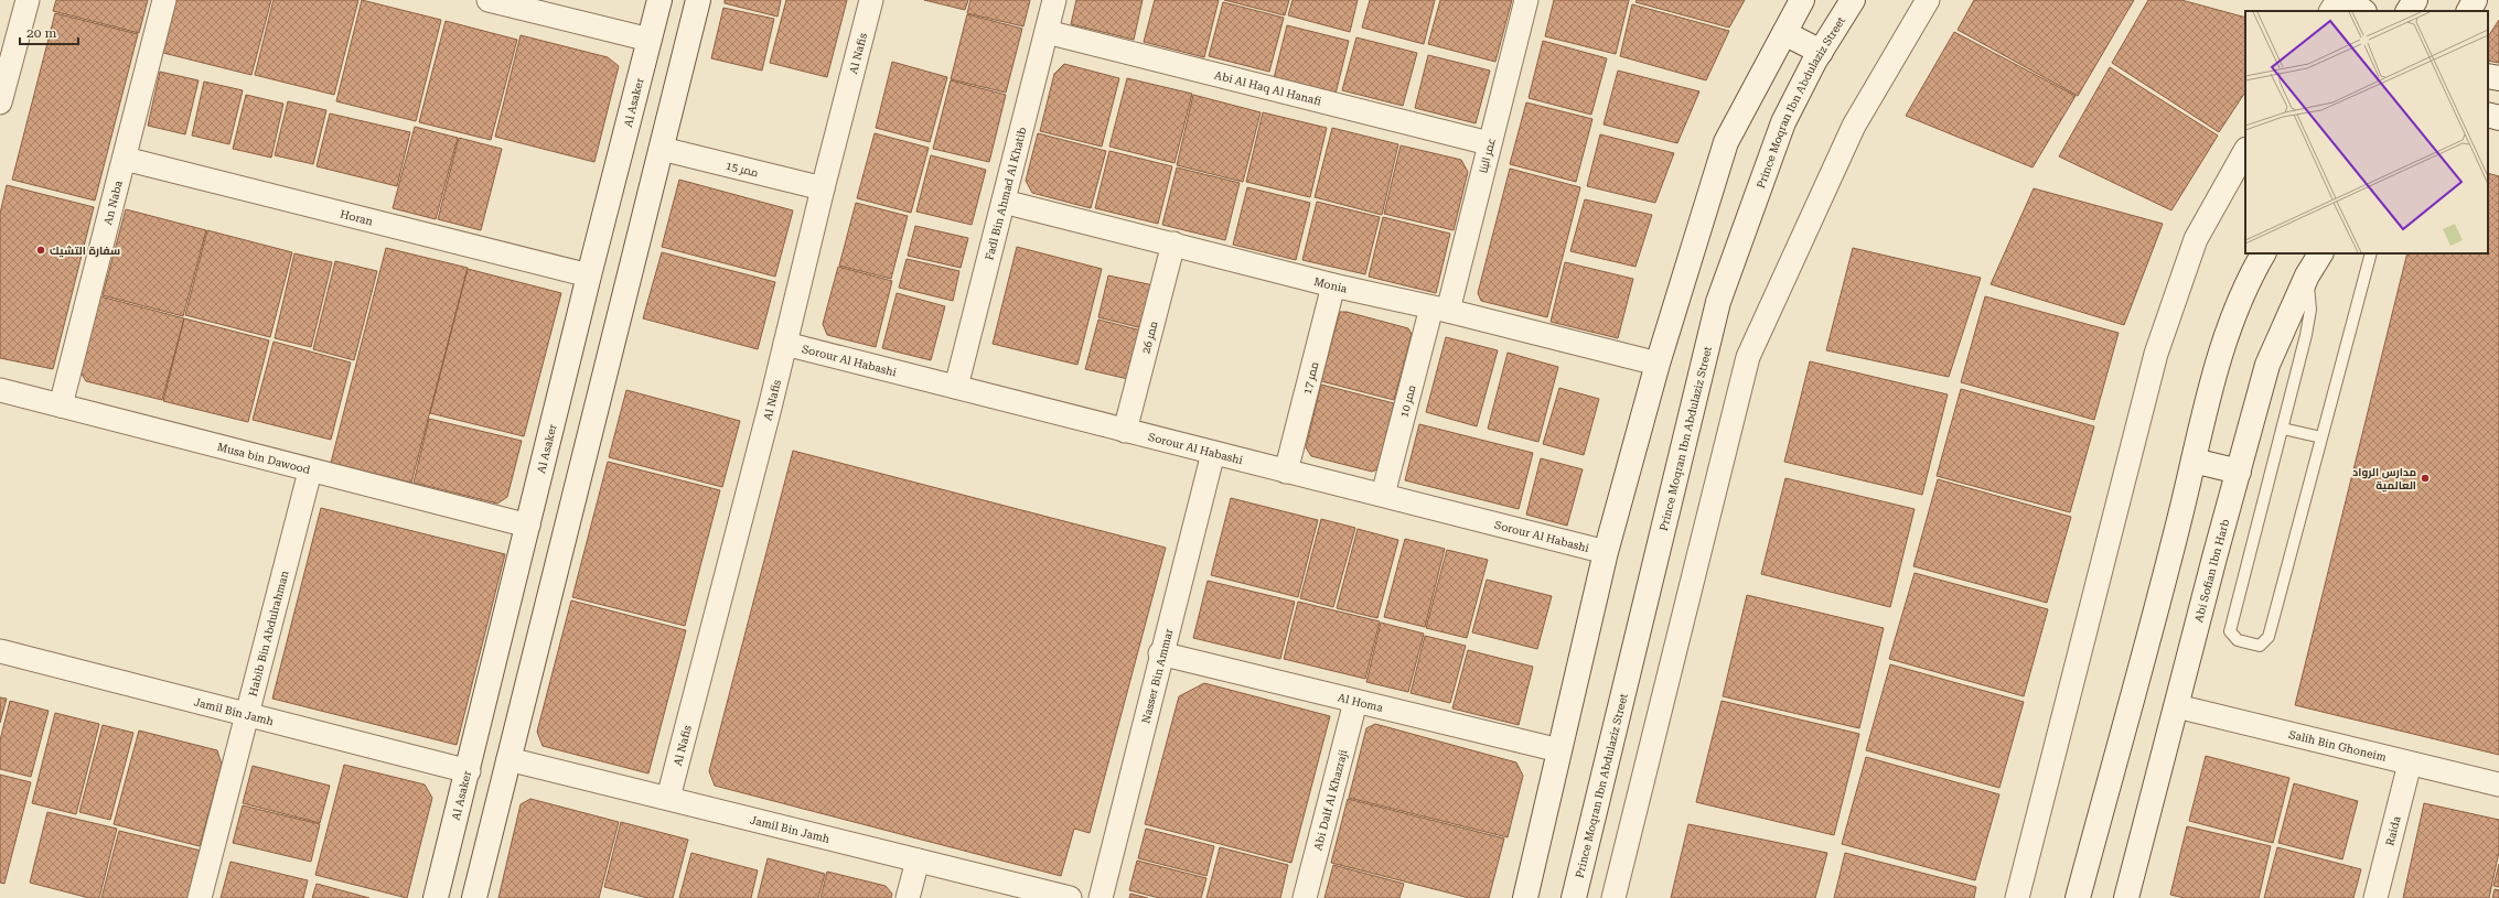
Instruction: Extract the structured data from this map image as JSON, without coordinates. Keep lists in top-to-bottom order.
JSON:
{
  "streets": {
    "street": [
      "Al Nafis",
      "Abi Al Haq Al Hanafi",
      "Al Asaker",
      "Prince Moqran Ibn Abdulaziz Street",
      "عمر البنا",
      "ممر 15",
      "Fadl Bin Ahmad Al Khatib",
      "An Naba",
      "Horan",
      "Monia",
      "ممر 26",
      "Sorour Al Habashi",
      "ممر 17",
      "ممر 10",
      "Musa bin Dawood",
      "Abi Sofian Ibn Harb",
      "Habib Bin Abdulrahman",
      "Nasser Bin Ammar",
      "Al Homa",
      "Jamil Bin Jamh",
      "Salih Bin Ghoneim",
      "Abi Dalf Al Khazraji",
      "Raida"
    ]
  },
  "crossings": [
    ["Al Nafis", "ممر 15"],
    ["Al Nafis", "Sorour Al Habashi"],
    ["Al Nafis", "Jamil Bin Jamh"],
    ["Abi Al Haq Al Hanafi", "عمر البنا"],
    ["Abi Al Haq Al Hanafi", "Fadl Bin Ahmad Al Khatib"],
    ["Al Asaker", "Horan"],
    ["Al Asaker", "Musa bin Dawood"],
    ["Al Asaker", "Jamil Bin Jamh"],
    ["عمر البنا", "Monia"],
    ["عمر البنا", "ممر 10"],
    ["Fadl Bin Ahmad Al Khatib", "Monia"],
    ["Fadl Bin Ahmad Al Khatib", "Sorour Al Habashi"],
    ["An Naba", "Horan"],
    ["An Naba", "Musa bin Dawood"],
    ["Monia", "ممر 26"],
    ["Monia", "ممر 17"],
    ["Monia", "ممر 10"],
    ["ممر 26", "Sorour Al Habashi"],
    ["Sorour Al Habashi", "ممر 17"],
    ["Sorour Al Habashi", "ممر 10"],
    ["Sorour Al Habashi", "Nasser Bin Ammar"],
    ["Musa bin Dawood", "Habib Bin Abdulrahman"],
    ["Abi Sofian Ibn Harb", "Salih Bin Ghoneim"],
    ["Habib Bin Abdulrahman", "Jamil Bin Jamh"],
    ["Nasser Bin Ammar", "Al Homa"],
    ["Al Homa", "Abi Dalf Al Khazraji"],
    ["Salih Bin Ghoneim", "Raida"]
  ],
  "places": ["سفارة التشيك", "مدارس الرواد العالمية"],
  "scale_bar": "20 m"
}
